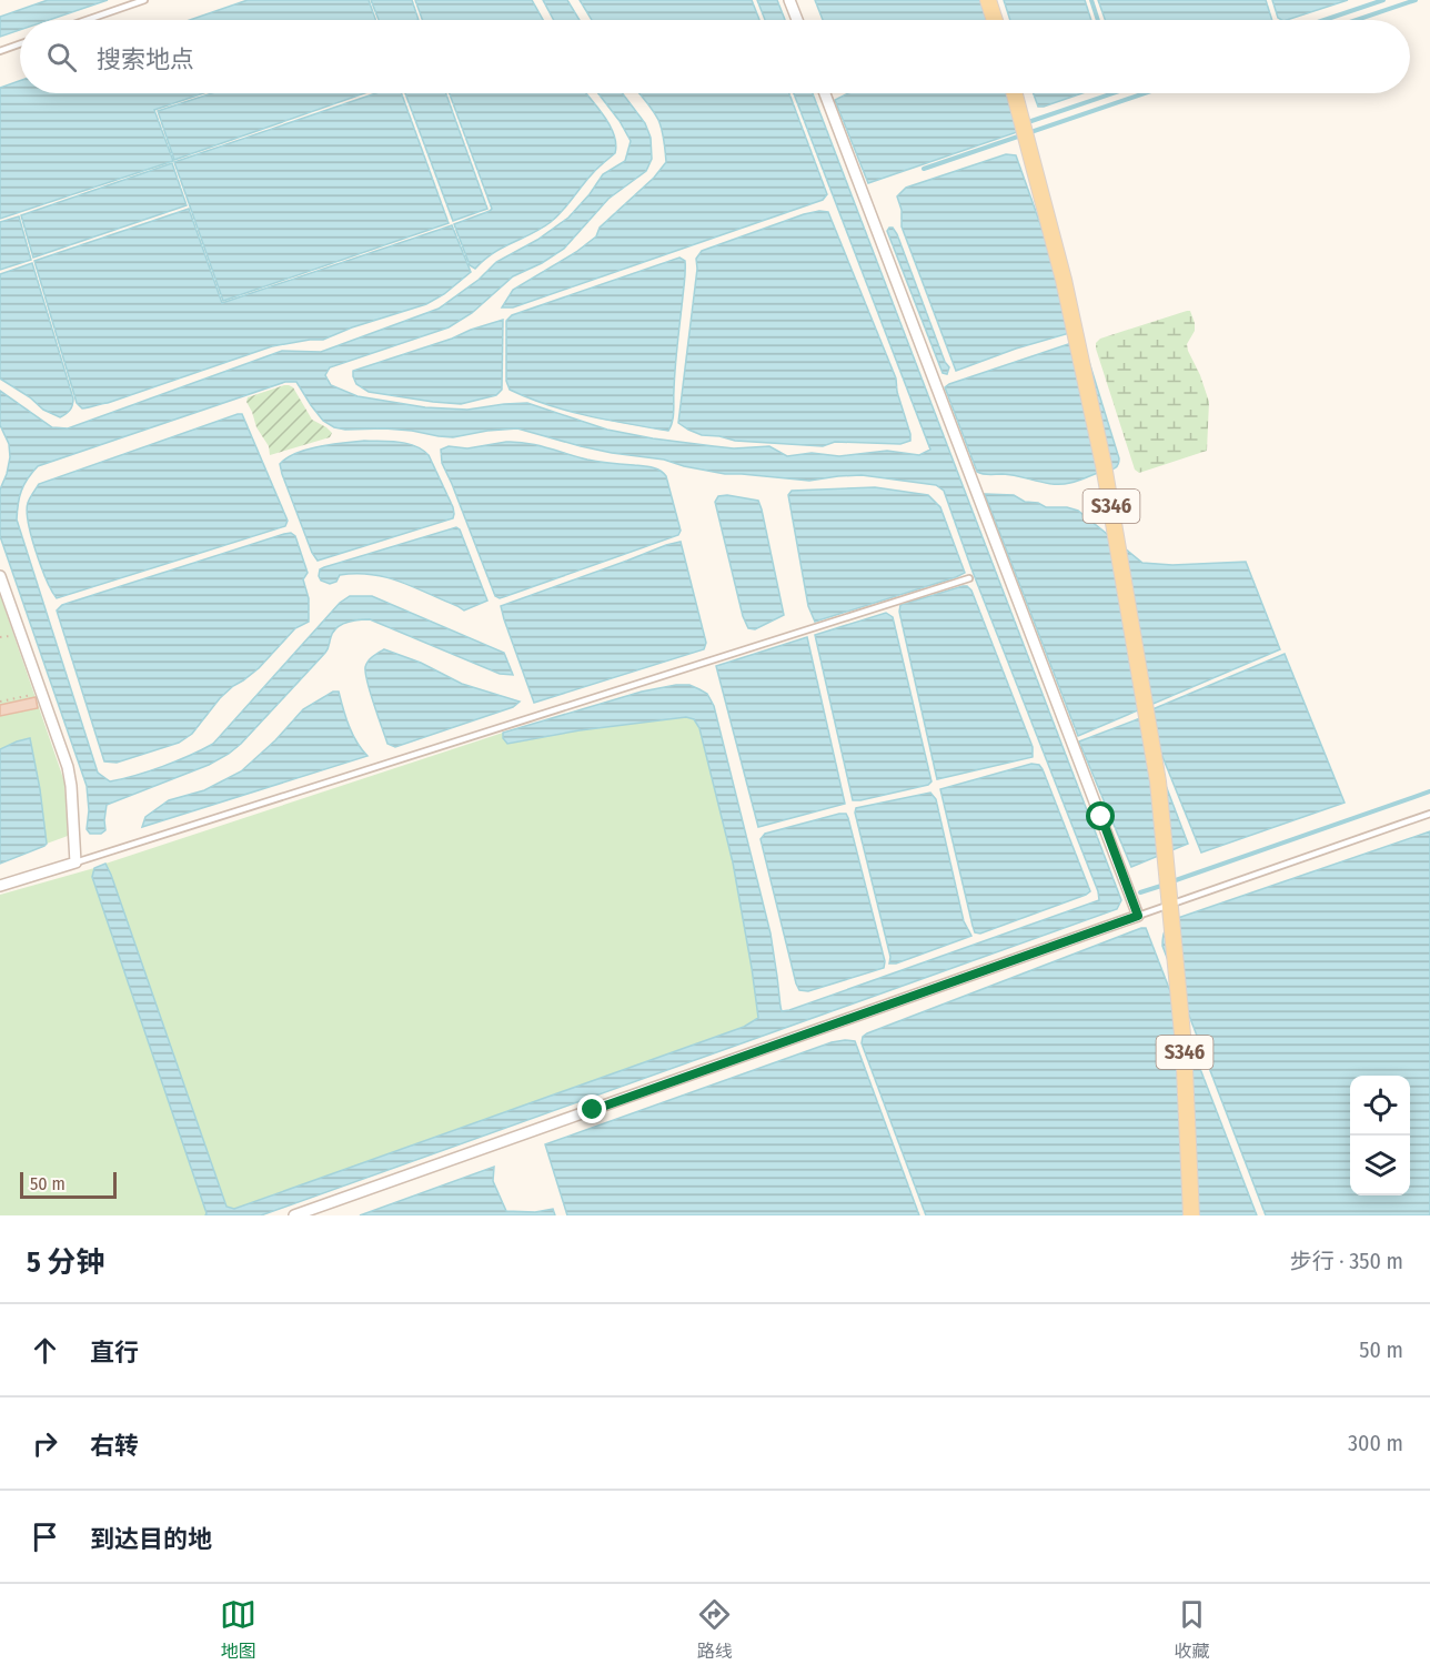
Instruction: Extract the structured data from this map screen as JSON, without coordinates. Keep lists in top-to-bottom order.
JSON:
{
  "streets": {
    "main road": ["S346"]
  },
  "scale_bar": "50 m",
  "page": {
    "search": "搜索地点",
    "scale": "50 m",
    "heading": ["5 分钟", "步行 · 350 m"],
    "list": [
      ["直行", "50 m"],
      ["右转", "300 m"],
      "到达目的地"
    ],
    "nav": ["地图", "路线", "收藏"]
  }
}
